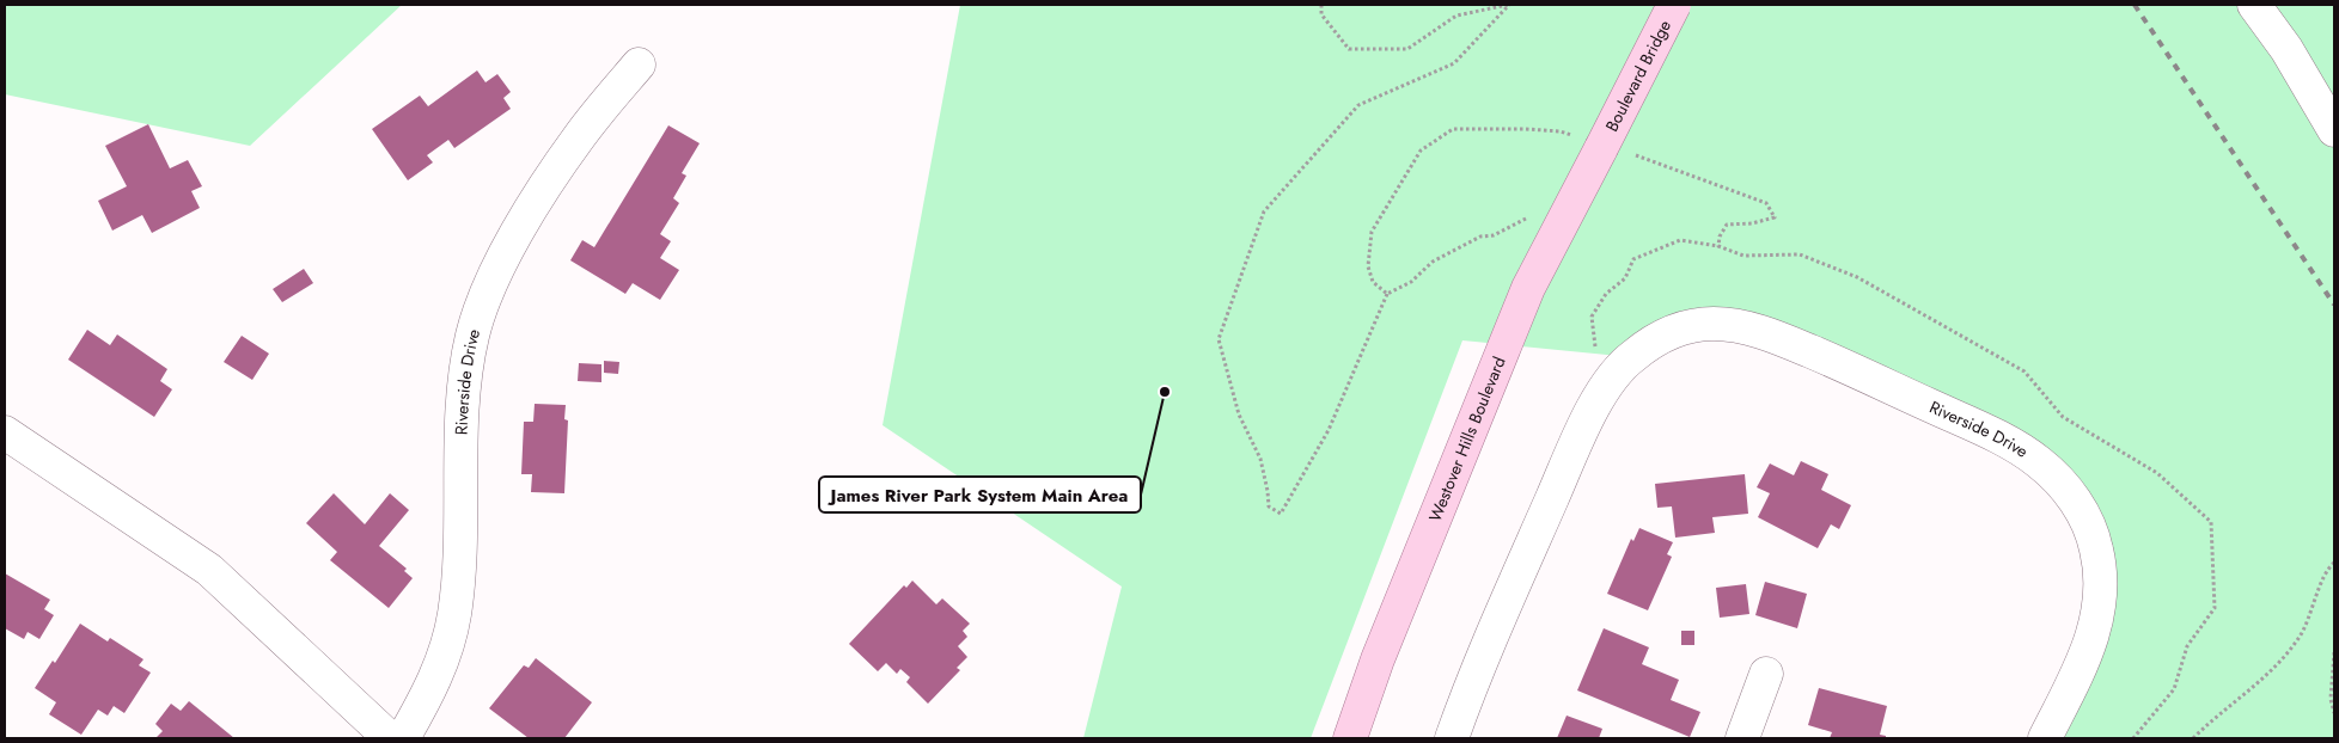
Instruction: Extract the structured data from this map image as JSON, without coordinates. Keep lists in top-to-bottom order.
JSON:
{
  "streets": {
    "main road": ["Boulevard Bridge", "Westover Hills Boulevard"],
    "street": ["Riverside Drive"]
  },
  "crossings": [
    ["Boulevard Bridge", "Westover Hills Boulevard"]
  ],
  "places": ["James River Park System Main Area"]
}
